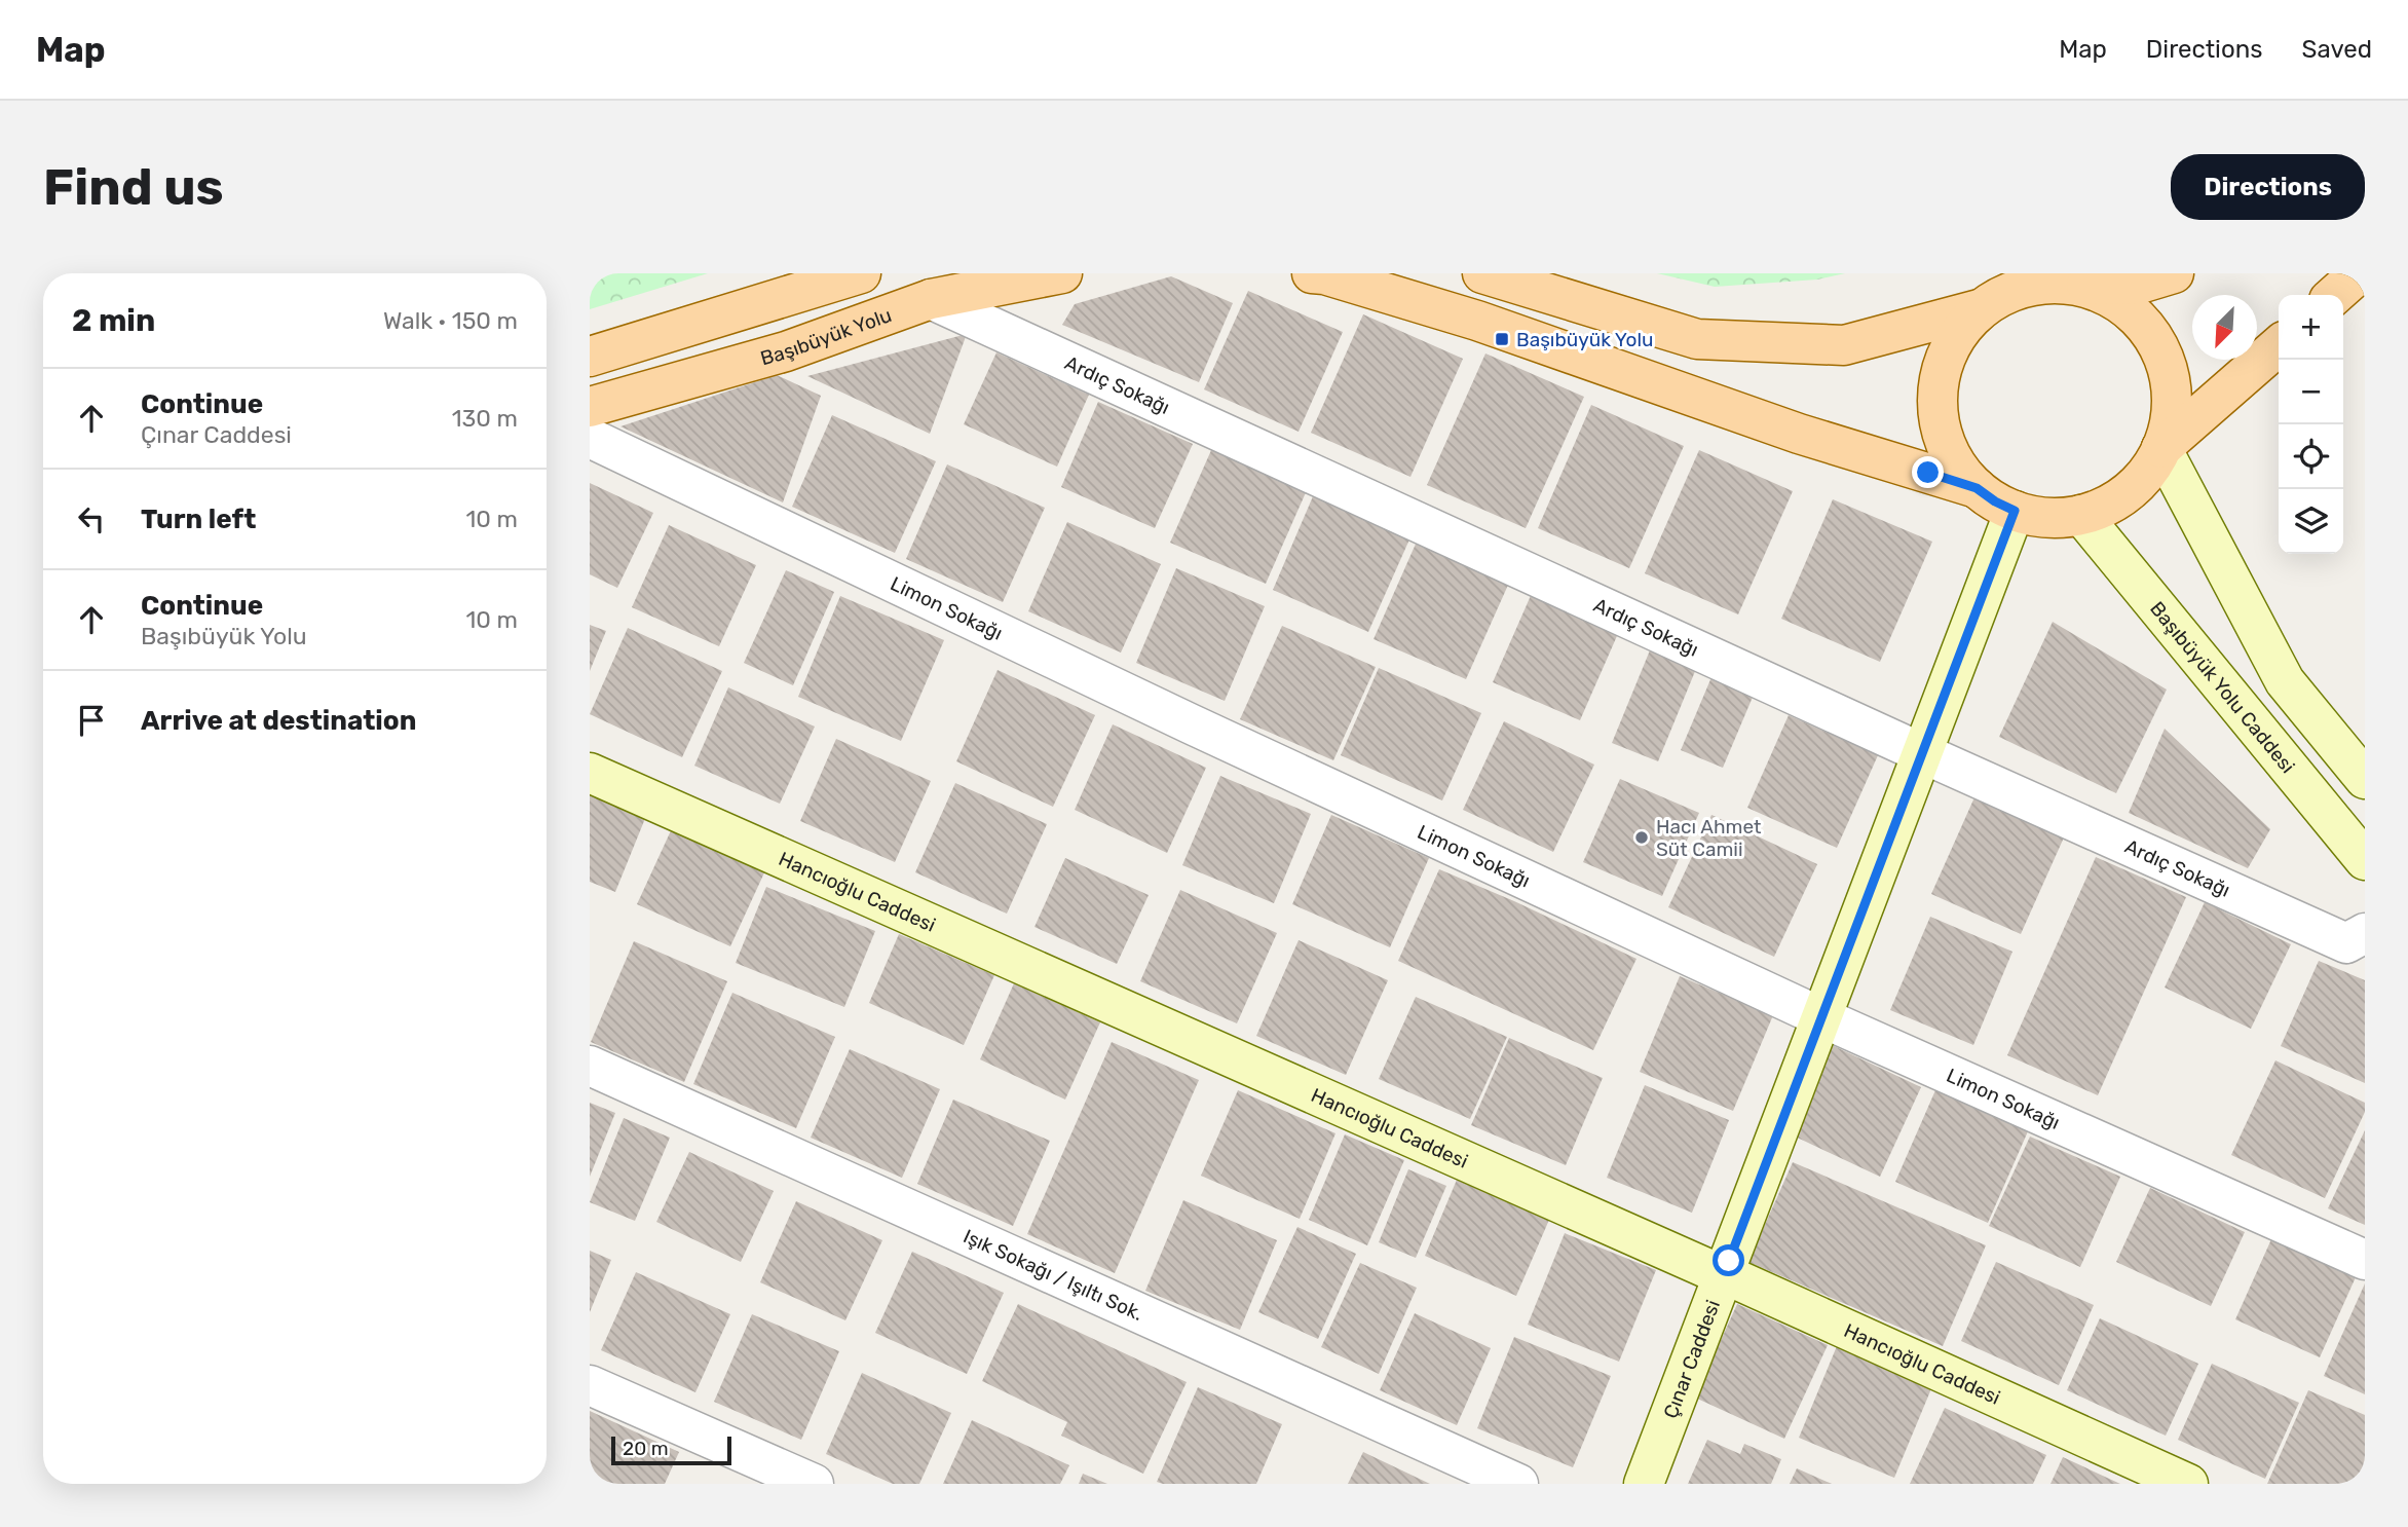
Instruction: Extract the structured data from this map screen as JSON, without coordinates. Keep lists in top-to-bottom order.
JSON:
{
  "streets": {
    "main road": ["Başıbüyük Yolu"],
    "street": [
      "Ardıç Sokağı",
      "Limon Sokağı",
      "Başıbüyük Yolu Caddesi",
      "Hancıoğlu Caddesi",
      "Işık Sokağı / Işıltı Sok.",
      "Çınar Caddesi"
    ]
  },
  "crossings": [
    ["Başıbüyük Yolu", "Ardıç Sokağı"],
    ["Ardıç Sokağı", "Çınar Caddesi"],
    ["Limon Sokağı", "Çınar Caddesi"],
    ["Başıbüyük Yolu Caddesi", "Çınar Caddesi"],
    ["Hancıoğlu Caddesi", "Çınar Caddesi"]
  ],
  "places": {
    "transit": ["Başıbüyük Yolu"],
    "other": ["Hacı Ahmet Süt Camii"]
  },
  "scale_bar": "20 m",
  "north": "bottom left",
  "page": {
    "header": "Map",
    "nav": ["Map", "Directions", "Saved"],
    "buttons": "Directions",
    "title": "Find us",
    "heading": ["2 min", "Walk · 150 m"],
    "map_buttons": ["+", "−"],
    "list": [
      ["Continue", "Çınar Caddesi", "130 m"],
      ["Turn left", "10 m"],
      ["Continue", "Başıbüyük Yolu", "10 m"],
      "Arrive at destination"
    ],
    "scale": "20 m"
  }
}
